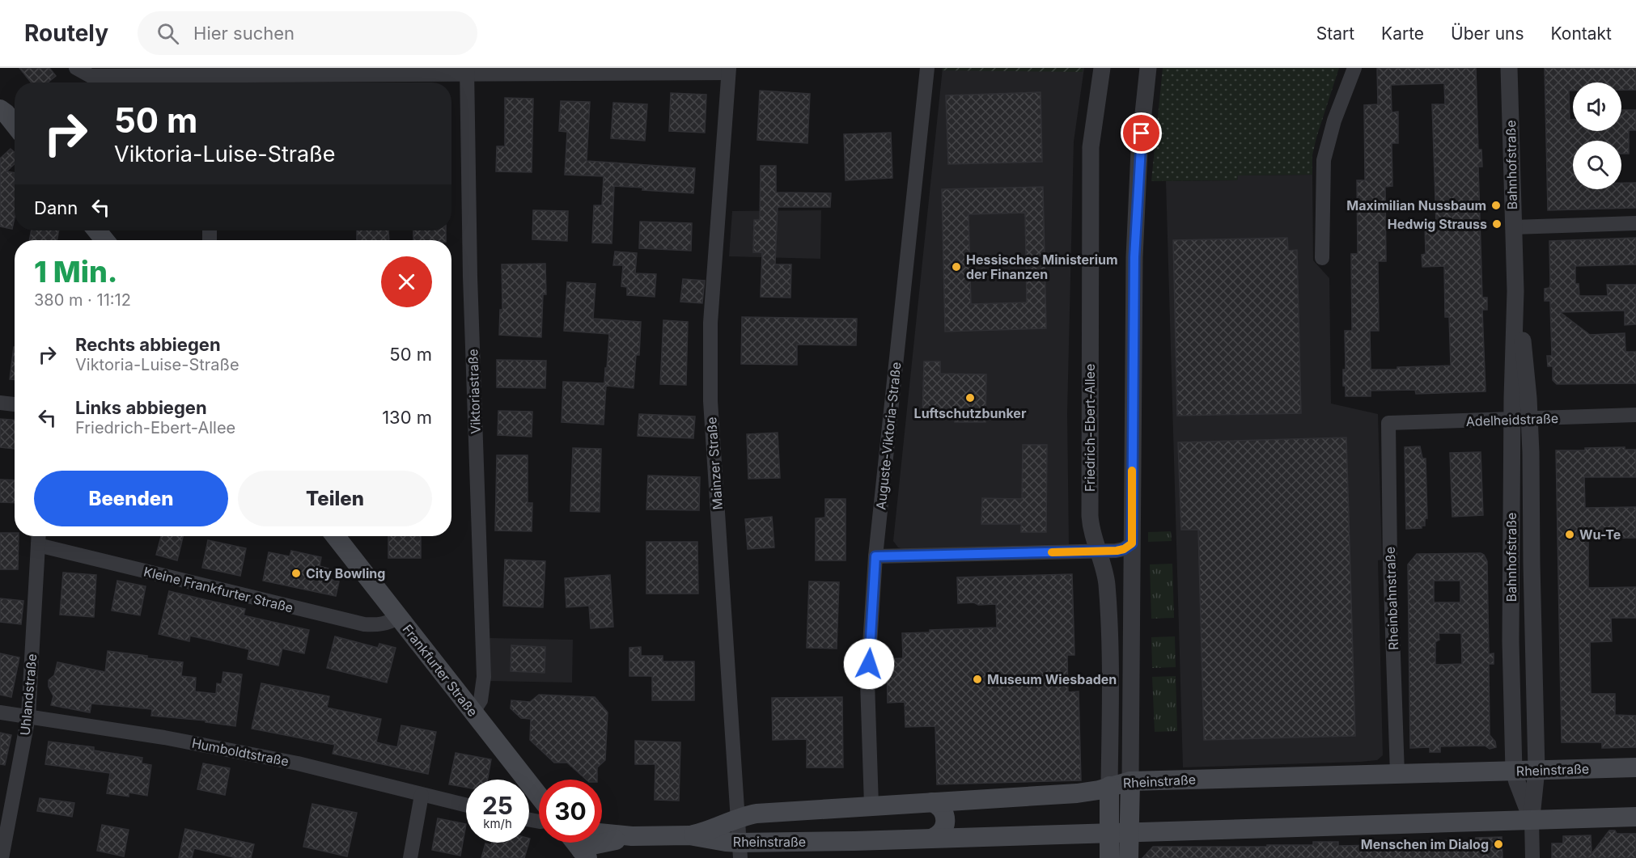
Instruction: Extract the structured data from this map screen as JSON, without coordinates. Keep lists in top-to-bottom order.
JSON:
{
  "streets": {
    "main road": ["Frankfurter Straße", "Rheinstraße"],
    "street": [
      "Bahnhofstraße",
      "Viktoriastraße",
      "Adelheidstraße",
      "Friedrich-Ebert-Allee",
      "Auguste-Viktoria-Straße",
      "Mainzer Straße",
      "Kleine Frankfurter Straße",
      "Rheinbahnstraße",
      "Uhlandstraße",
      "Humboldtstraße"
    ]
  },
  "crossings": [
    ["Bahnhofstraße", "Adelheidstraße"],
    ["Bahnhofstraße", "Rheinstraße"],
    ["Viktoriastraße", "Frankfurter Straße"],
    ["Adelheidstraße", "Rheinbahnstraße"],
    ["Friedrich-Ebert-Allee", "Rheinstraße"],
    ["Auguste-Viktoria-Straße", "Rheinstraße"],
    ["Mainzer Straße", "Rheinstraße"],
    ["Kleine Frankfurter Straße", "Frankfurter Straße"],
    ["Kleine Frankfurter Straße", "Uhlandstraße"],
    ["Rheinbahnstraße", "Rheinstraße"],
    ["Uhlandstraße", "Humboldtstraße"]
  ],
  "places": [
    "Maximilian Nussbaum",
    "Hedwig Strauss",
    "Hessisches Ministerium der Finanzen",
    "Luftschutzbunker",
    "Wu-Te",
    "City Bowling",
    "Museum Wiesbaden",
    "Menschen im Dialog"
  ],
  "page": {
    "header": "Routely",
    "search": "Hier suchen",
    "nav": [
      "Start",
      "Karte",
      "Über uns",
      "Kontakt"
    ],
    "turn": ["50 m", "Viktoria-Luise-Straße"],
    "then": "Dann",
    "heading": ["1 Min.", "380 m · 11:12"],
    "list": [
      {
        "name": "Rechts abbiegen",
        "note": "Viktoria-Luise-Straße",
        "value": "50 m"
      },
      {
        "name": "Links abbiegen",
        "note": "Friedrich-Ebert-Allee",
        "value": "130 m"
      }
    ],
    "buttons": ["Beenden", "Teilen"],
    "speed": "25 km/h",
    "limit": "30"
  }
}
